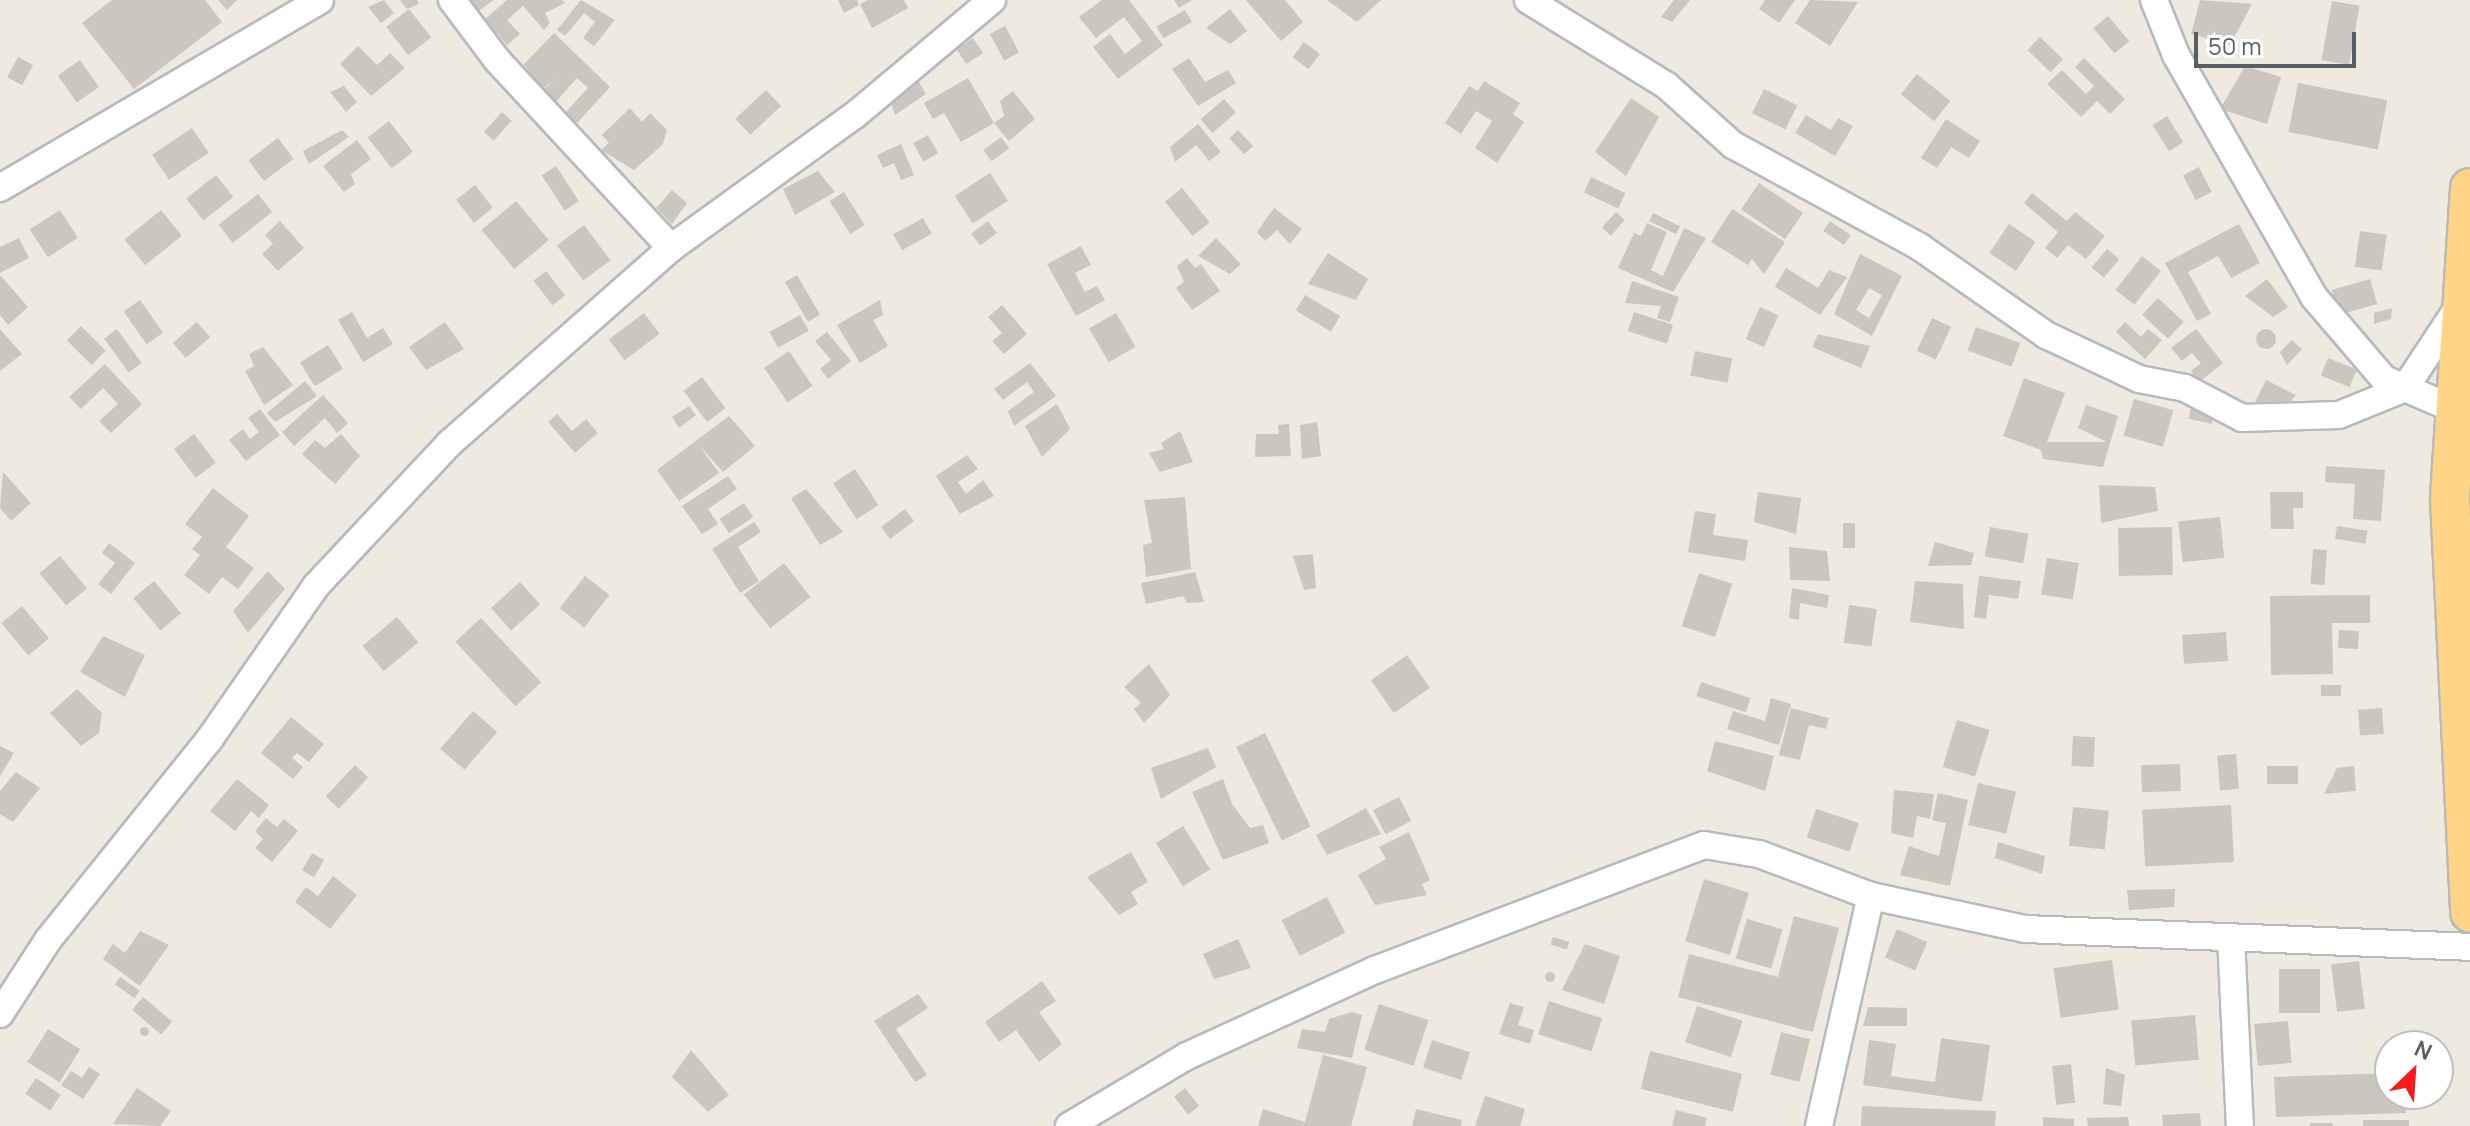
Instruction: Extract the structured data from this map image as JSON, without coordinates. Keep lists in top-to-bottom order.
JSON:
{
  "scale_bar": "50 m",
  "north": "top right"
}
